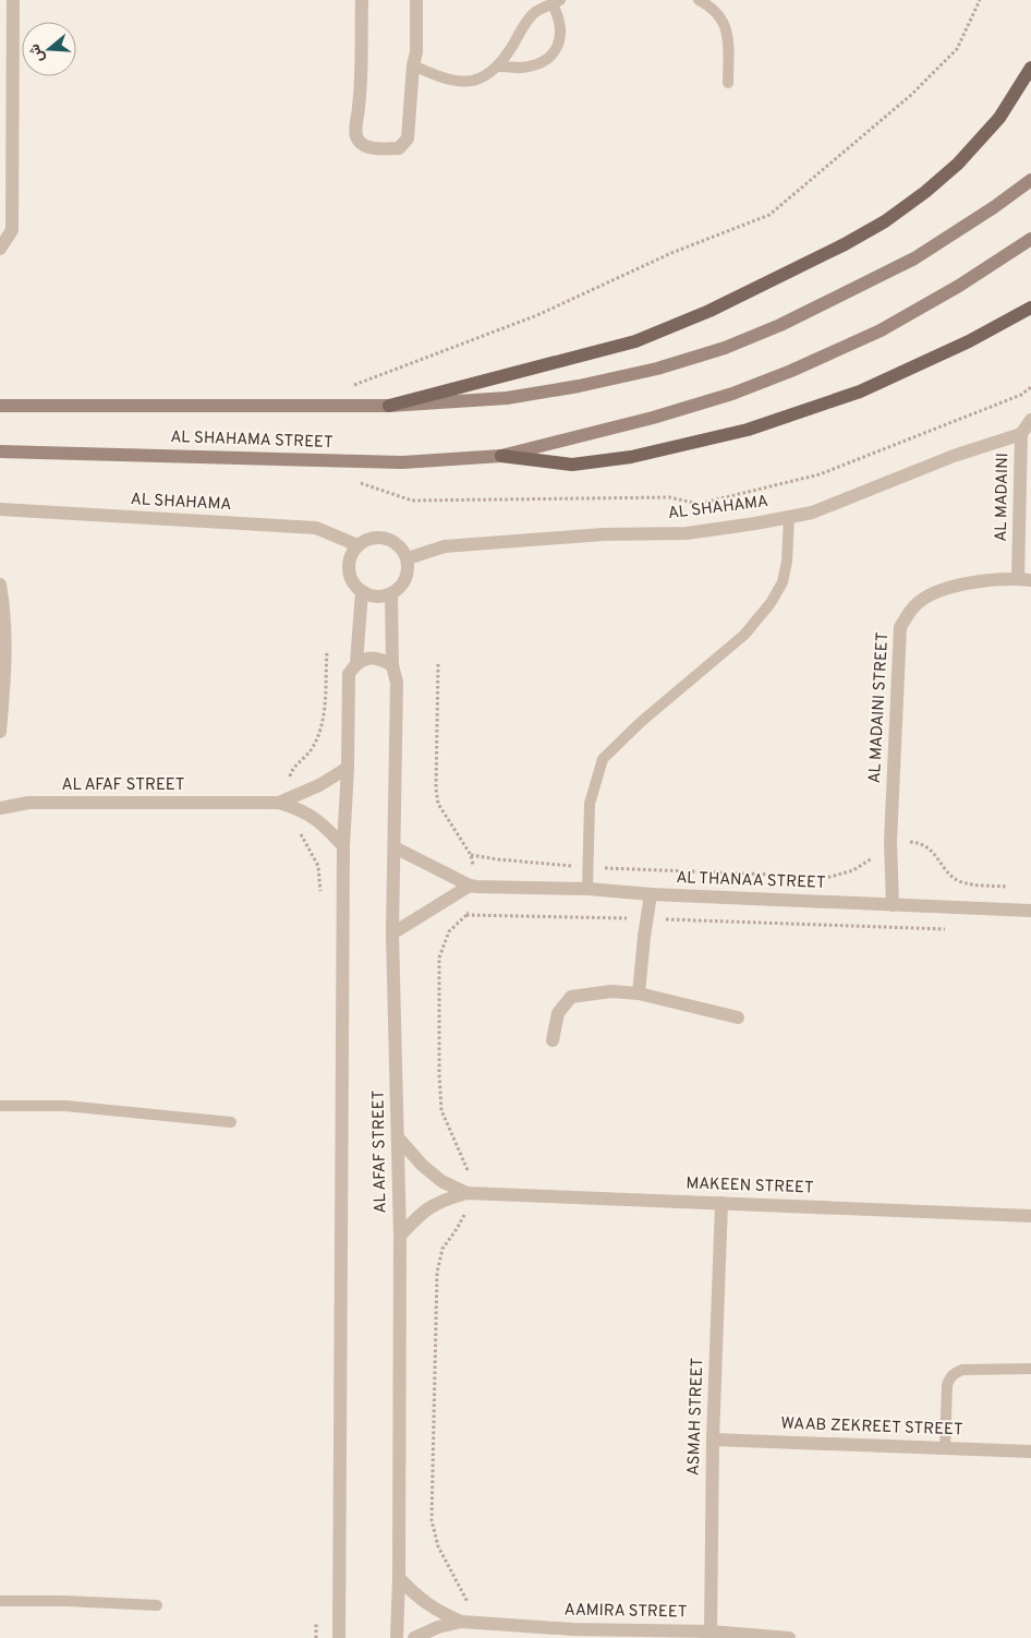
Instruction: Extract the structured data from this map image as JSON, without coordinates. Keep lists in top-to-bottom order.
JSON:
{
  "streets": {
    "main road": ["AL SHAHAMA STREET"],
    "street": [
      "AL MADAINI",
      "AL SHAHAMA",
      "AL MADAINI STREET",
      "AL AFAF STREET",
      "AL THANAA STREET",
      "MAKEEN STREET",
      "ASMAH STREET",
      "WAAB ZEKREET STREET",
      "AAMIRA STREET"
    ]
  },
  "crossings": [
    ["AL MADAINI", "AL SHAHAMA"],
    ["AL MADAINI", "AL MADAINI STREET"],
    ["AL SHAHAMA", "AL AFAF STREET"],
    ["AL MADAINI STREET", "AL THANAA STREET"],
    ["AL AFAF STREET", "AL THANAA STREET"],
    ["AL AFAF STREET", "MAKEEN STREET"],
    ["AL AFAF STREET", "AAMIRA STREET"],
    ["MAKEEN STREET", "ASMAH STREET"],
    ["ASMAH STREET", "WAAB ZEKREET STREET"],
    ["ASMAH STREET", "AAMIRA STREET"]
  ],
  "north": "left"
}
